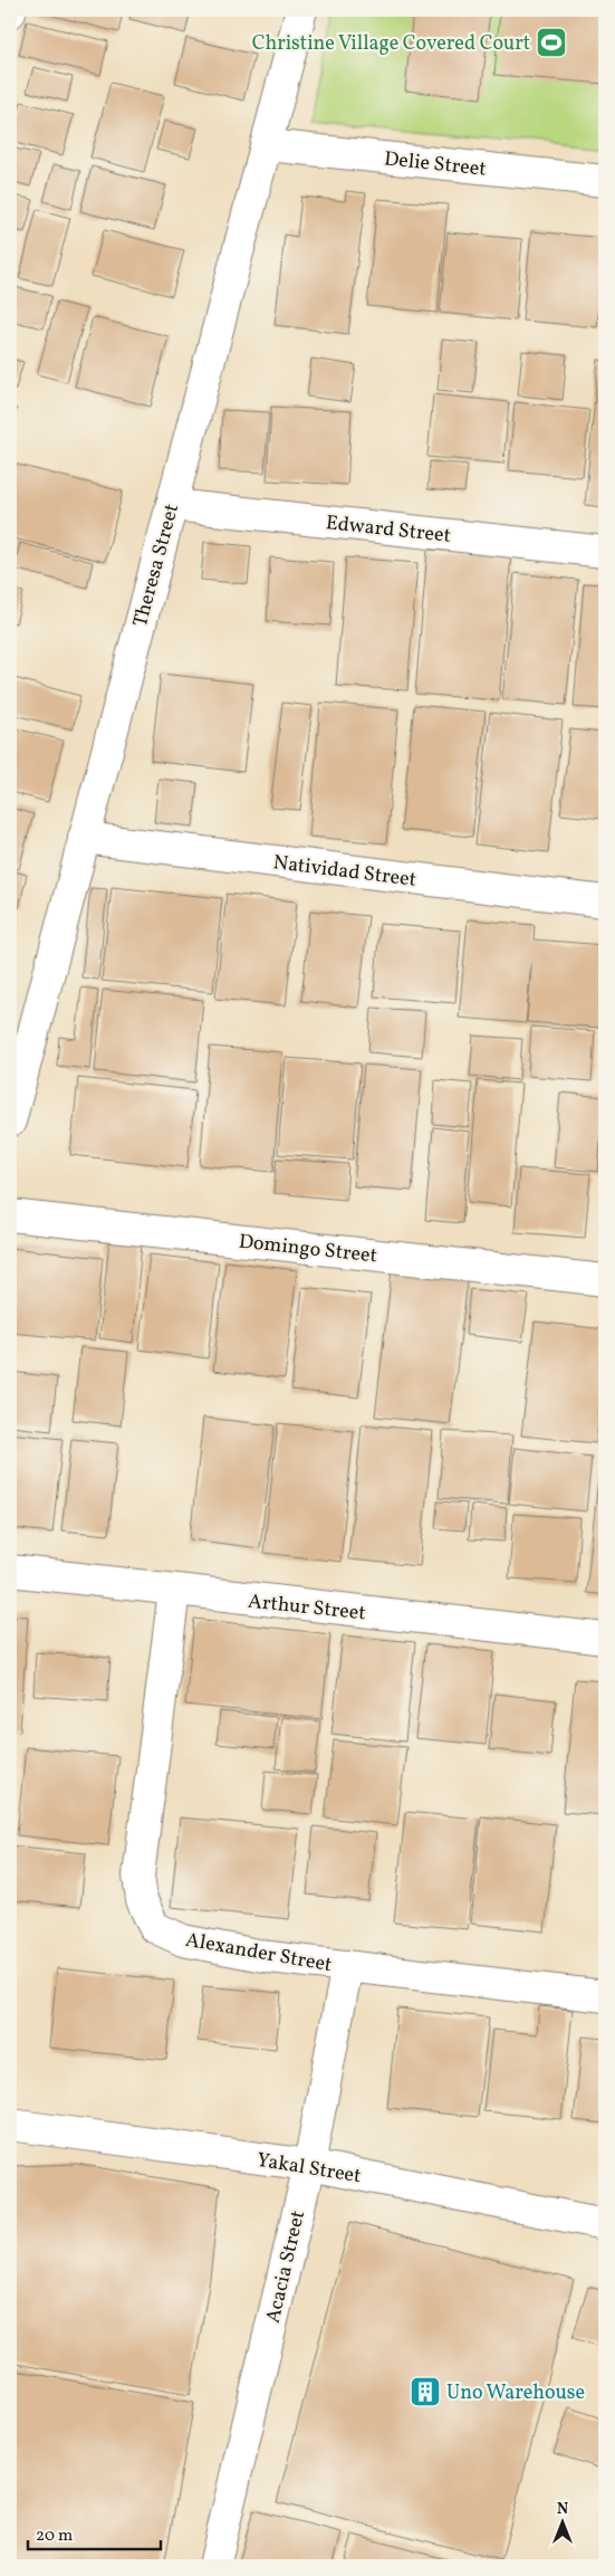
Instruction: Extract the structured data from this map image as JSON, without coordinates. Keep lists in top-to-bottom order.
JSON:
{
  "streets": {
    "street": [
      "Delie Street",
      "Edward Street",
      "Theresa Street",
      "Natividad Street",
      "Domingo Street",
      "Arthur Street",
      "Alexander Street",
      "Yakal Street",
      "Acacia Street"
    ]
  },
  "crossings": [
    ["Delie Street", "Theresa Street"],
    ["Edward Street", "Theresa Street"],
    ["Theresa Street", "Natividad Street"],
    ["Arthur Street", "Alexander Street"],
    ["Alexander Street", "Acacia Street"],
    ["Yakal Street", "Acacia Street"]
  ],
  "places": {
    "sports": ["Christine Village Covered Court"],
    "building": ["Uno Warehouse"]
  },
  "scale_bar": "20 m",
  "north": "top"
}
